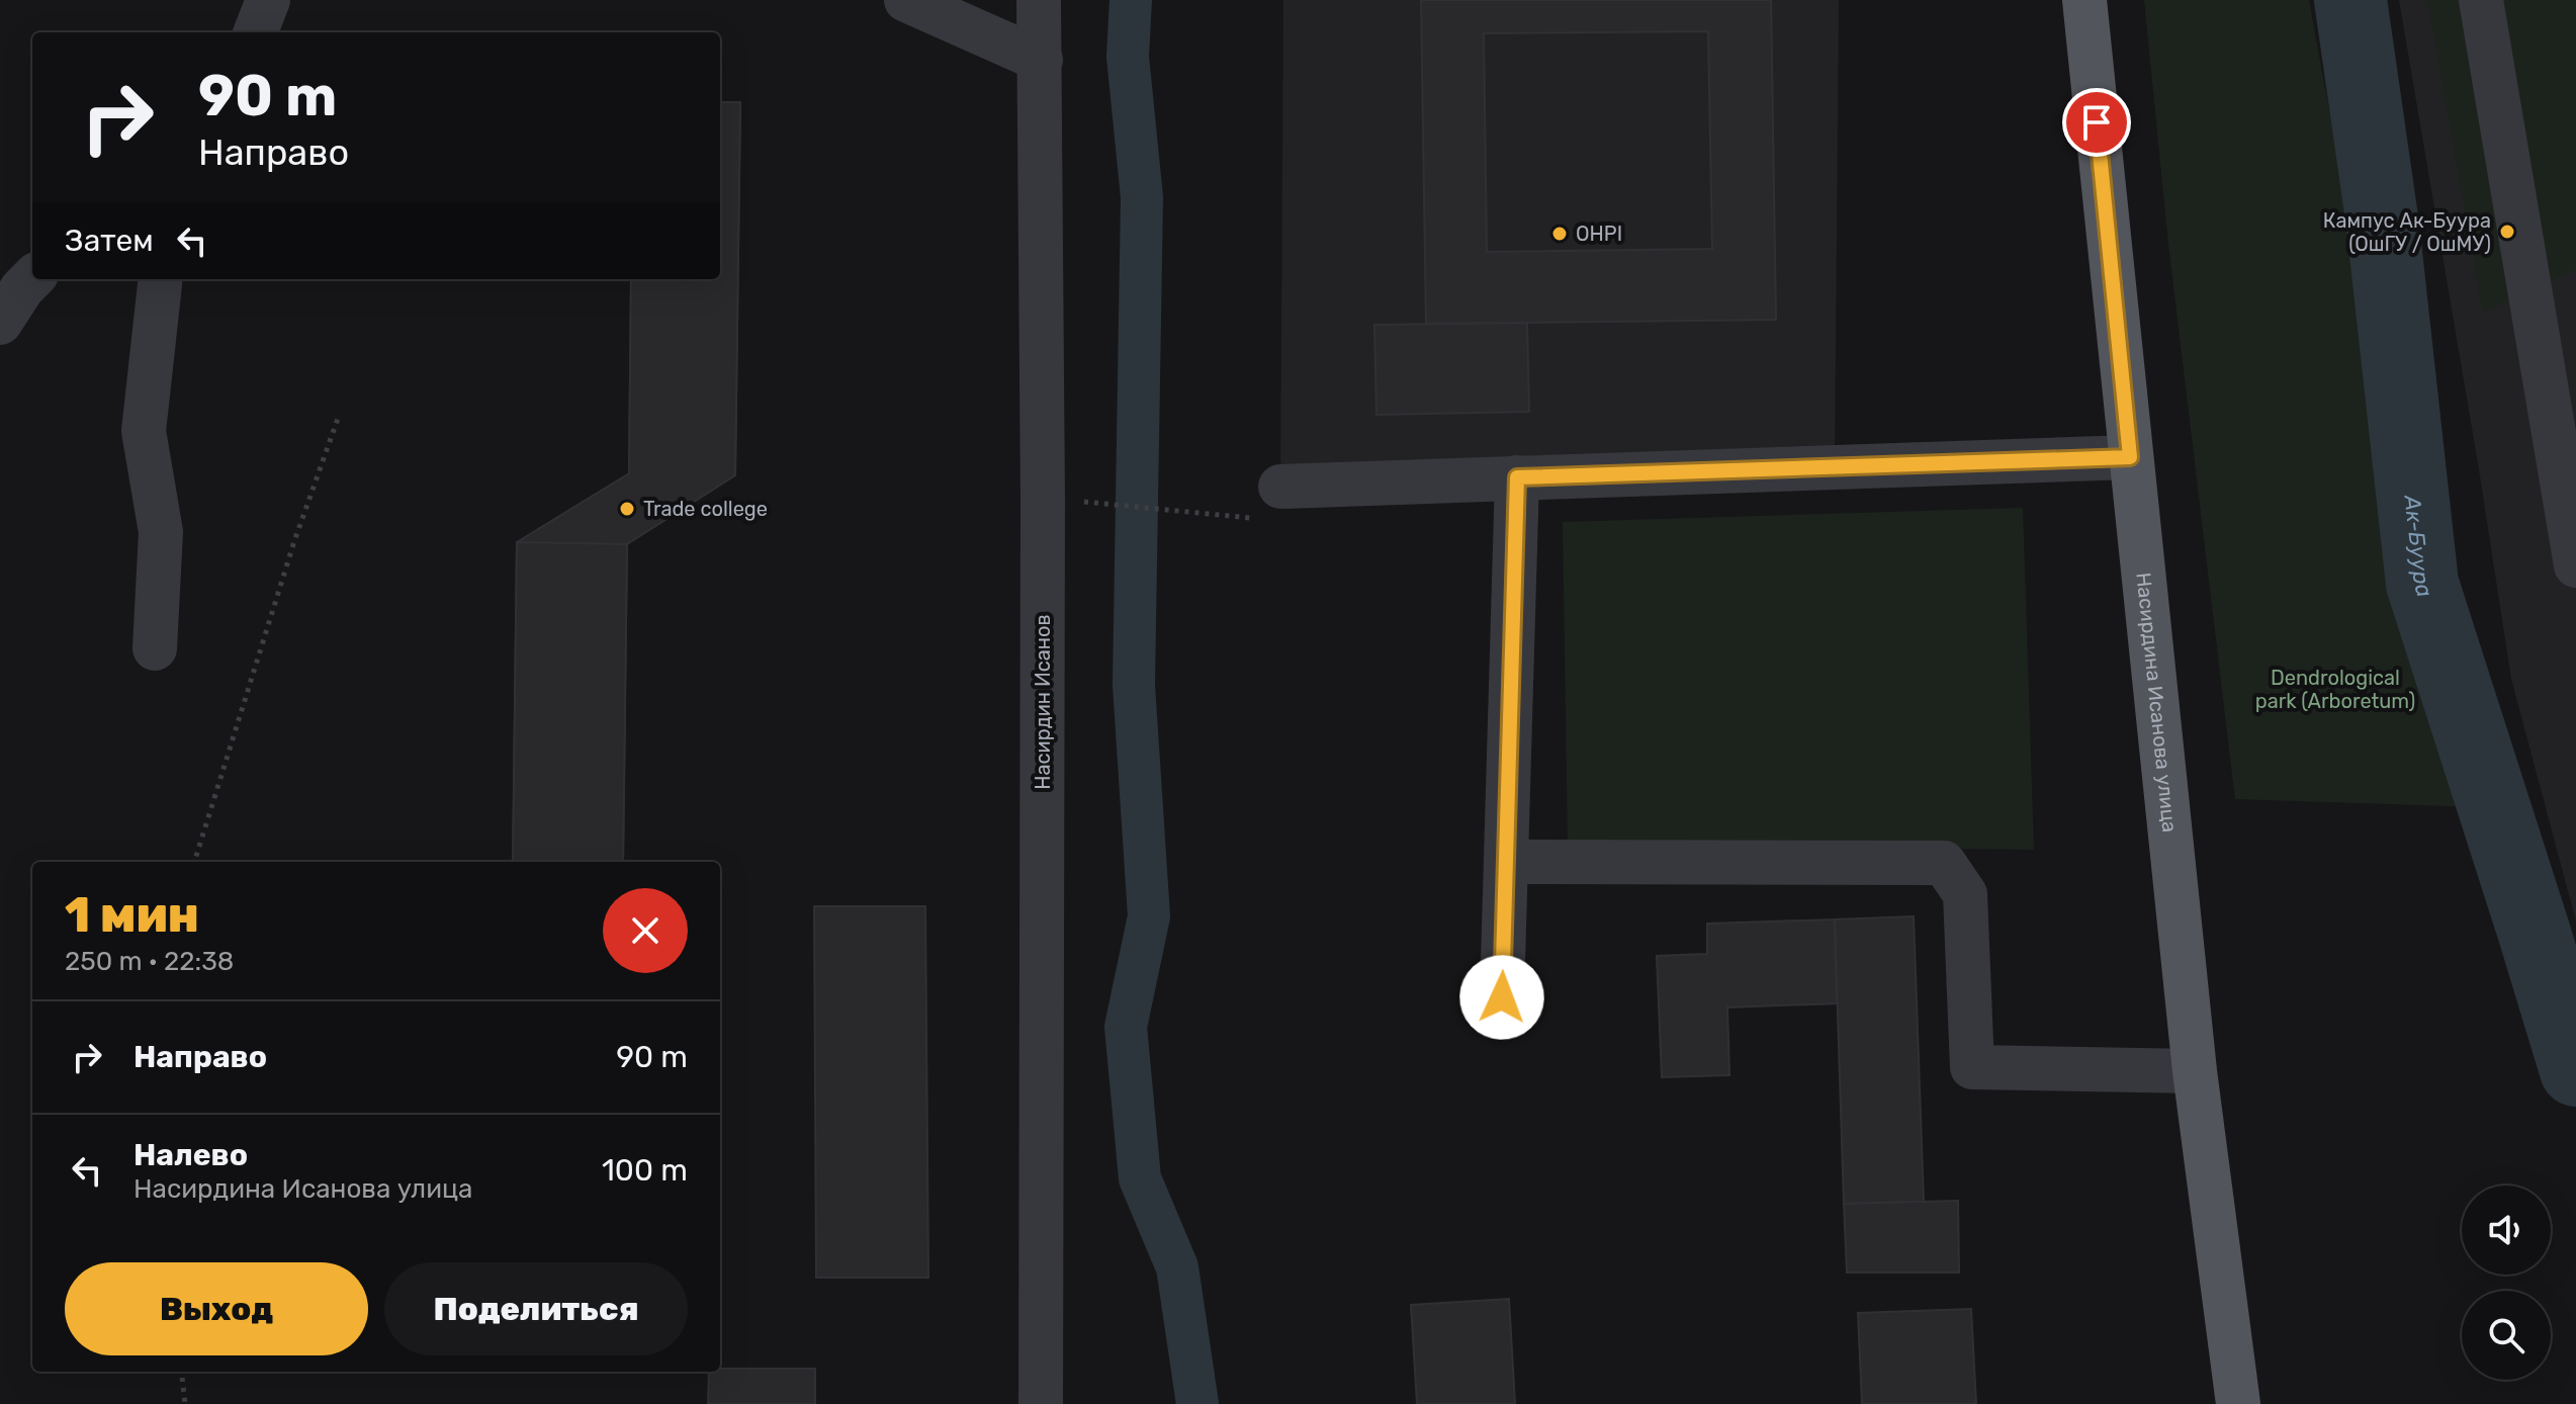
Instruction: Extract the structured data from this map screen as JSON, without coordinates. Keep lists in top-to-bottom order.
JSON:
{
  "streets": {
    "main road": ["Насирдина Исанова улица"],
    "street": ["Насирдин Исанов"]
  },
  "water": ["Ак-Буура"],
  "parks": ["Dendrological park (Arboretum)"],
  "places": ["Кампус Ак-Буура (ОшГУ / ОшМУ)", "OHPI", "Trade college"],
  "page": {
    "turn": ["90 m", "Направо"],
    "then": "Затем",
    "heading": ["1 мин", "250 m · 22:38"],
    "list": [
      {
        "name": "Направо",
        "value": "90 m"
      },
      {
        "name": "Налево",
        "note": "Насирдина Исанова улица",
        "value": "100 m"
      }
    ],
    "buttons": ["Выход", "Поделиться"]
  }
}
